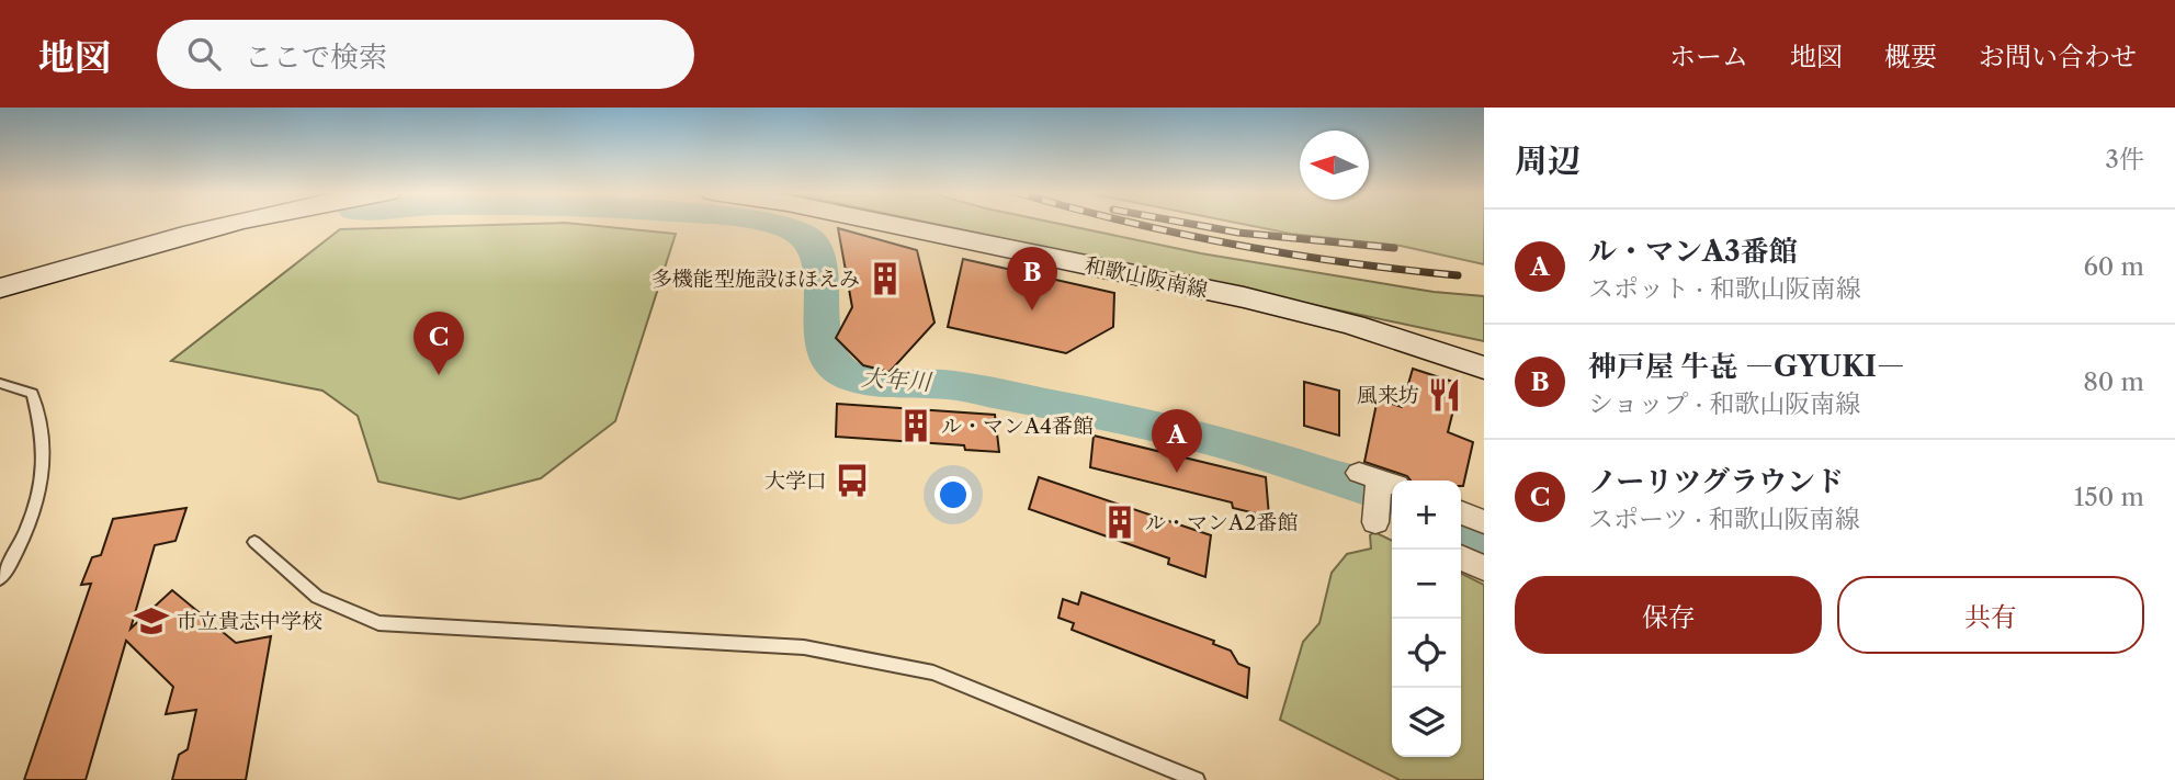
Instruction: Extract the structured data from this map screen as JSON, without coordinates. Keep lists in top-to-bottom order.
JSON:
{
  "streets": {
    "main road": ["和歌山阪南線"]
  },
  "water": ["大年川"],
  "places": {
    "building": ["多機能型施設ほほえみ", "ル・マンA4番館", "ル・マンA2番館"],
    "restaurant": ["風来坊"],
    "bus stop": ["大学口"],
    "school or university": ["市立貴志中学校"]
  },
  "north": "left",
  "page": {
    "header": "地図",
    "search": "ここで検索",
    "nav": [
      "ホーム",
      "地図",
      "概要",
      "お問い合わせ"
    ],
    "heading": ["周辺", "3件"],
    "list": [
      {
        "mark": "A",
        "name": "ル・マンA3番館",
        "note": "スポット · 和歌山阪南線",
        "value": "60 m"
      },
      {
        "mark": "B",
        "name": "神戸屋 牛㐂 ―GYUKI―",
        "note": "ショップ · 和歌山阪南線",
        "value": "80 m"
      },
      {
        "mark": "C",
        "name": "ノーリツグラウンド",
        "note": "スポーツ · 和歌山阪南線",
        "value": "150 m"
      }
    ],
    "pins": ["B", "C", "A"],
    "map_buttons": ["+", "−"],
    "buttons": ["保存", "共有"]
  }
}
